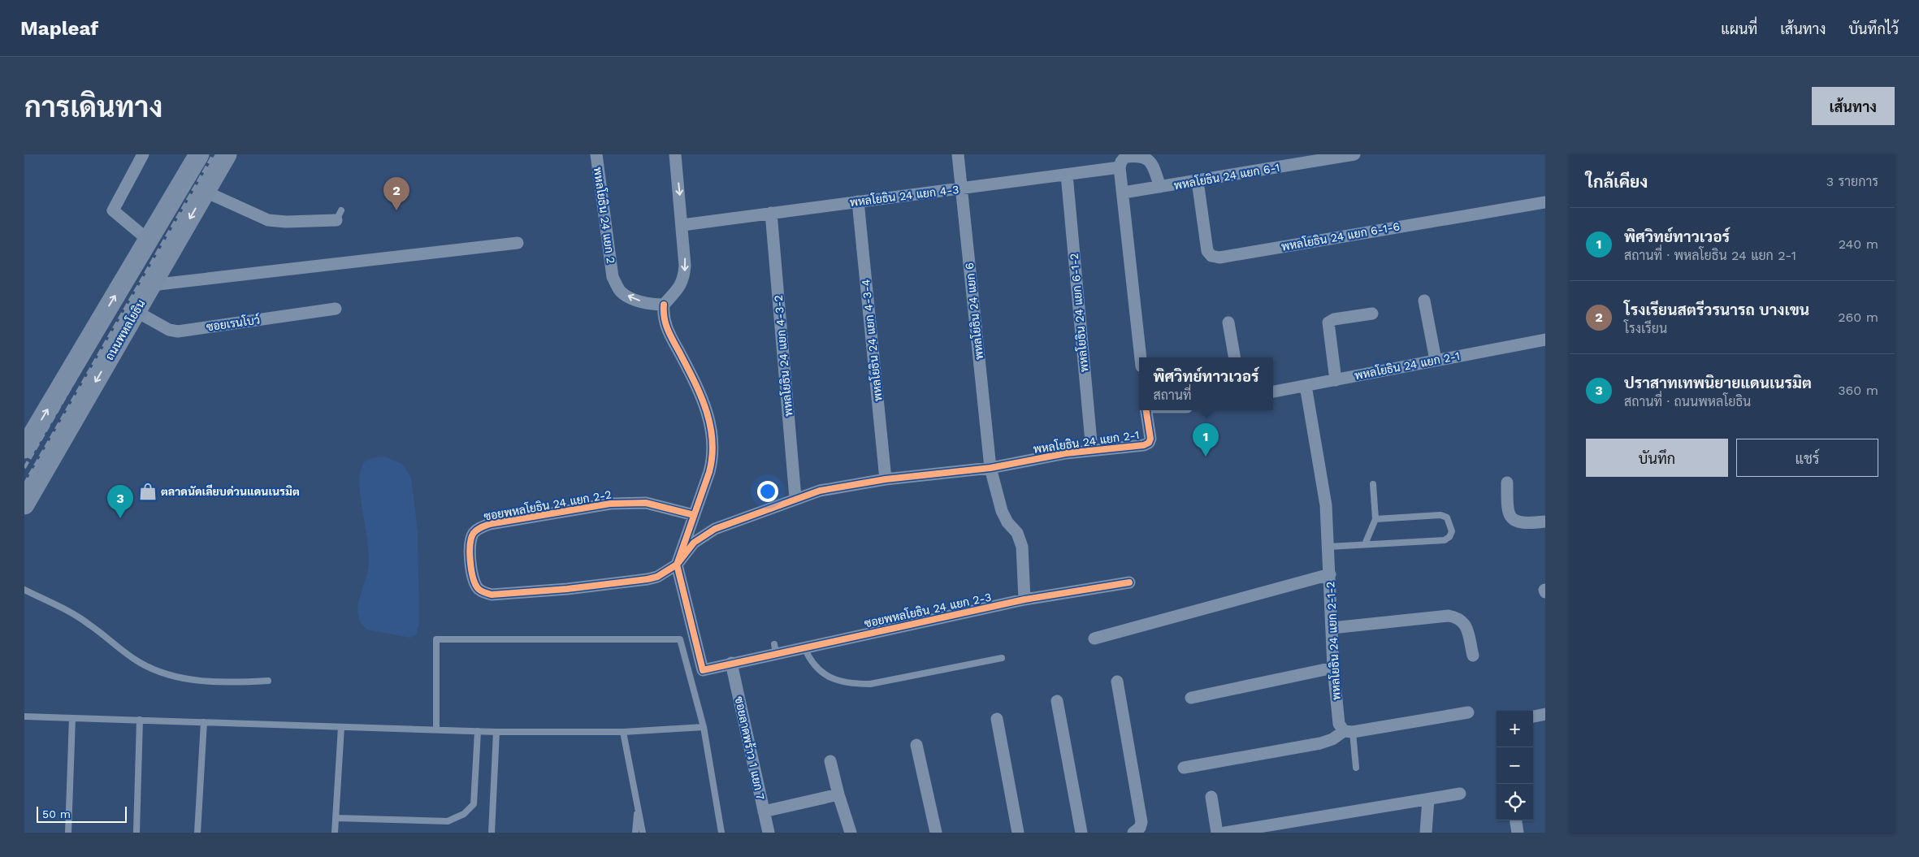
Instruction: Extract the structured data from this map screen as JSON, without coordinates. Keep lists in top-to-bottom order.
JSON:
{
  "streets": {
    "main road": ["ถนนพหลโยธิน"],
    "street": [
      "พหลโยธิน 24 แยก 6-1",
      "พหลโยธิน 24 แยก 4-3",
      "พหลโยธิน 24 แยก 2",
      "พหลโยธิน 24 แยก 6-1-6",
      "พหลโยธิน 24 แยก 6",
      "พหลโยธิน 24 แยก 6-1-2",
      "ซอยเรนโบว์",
      "พหลโยธิน 24 แยก 4-3-4",
      "พหลโยธิน 24 แยก 4-3-2",
      "พหลโยธิน 24 แยก 2-1",
      "ซอยพหลโยธิน 24 แยก 2-2",
      "ซอยพหลโยธิน 24 แยก 2-3",
      "พหลโยธิน 24 แยก 2-1-2",
      "ซอยลาดพร้าว 1 แยก 7"
    ]
  },
  "crossings": [
    ["พหลโยธิน 24 แยก 6-1", "พหลโยธิน 24 แยก 6-1-6"],
    ["พหลโยธิน 24 แยก 4-3", "พหลโยธิน 24 แยก 6"],
    ["พหลโยธิน 24 แยก 4-3", "พหลโยธิน 24 แยก 6-1-2"],
    ["พหลโยธิน 24 แยก 4-3", "พหลโยธิน 24 แยก 4-3-4"],
    ["พหลโยธิน 24 แยก 4-3", "พหลโยธิน 24 แยก 4-3-2"],
    ["พหลโยธิน 24 แยก 6", "พหลโยธิน 24 แยก 2-1"],
    ["พหลโยธิน 24 แยก 6", "ซอยพหลโยธิน 24 แยก 2-3"],
    ["พหลโยธิน 24 แยก 6-1-2", "พหลโยธิน 24 แยก 2-1"],
    ["ซอยเรนโบว์", "ถนนพหลโยธิน"],
    ["พหลโยธิน 24 แยก 4-3-4", "พหลโยธิน 24 แยก 2-1"],
    ["พหลโยธิน 24 แยก 4-3-2", "พหลโยธิน 24 แยก 2-1"],
    ["พหลโยธิน 24 แยก 2-1", "ซอยพหลโยธิน 24 แยก 2-2"],
    ["พหลโยธิน 24 แยก 2-1", "ซอยพหลโยธิน 24 แยก 2-3"],
    ["พหลโยธิน 24 แยก 2-1", "พหลโยธิน 24 แยก 2-1-2"],
    ["ซอยพหลโยธิน 24 แยก 2-2", "ซอยพหลโยธิน 24 แยก 2-3"],
    ["ซอยพหลโยธิน 24 แยก 2-3", "ซอยลาดพร้าว 1 แยก 7"]
  ],
  "one_way": ["พหลโยธิน 24 แยก 2"],
  "places": {
    "shop": ["ตลาดนัดเลียบด่วนแดนเนรมิต"]
  },
  "scale_bar": "50 m",
  "page": {
    "header": "Mapleaf",
    "nav": ["แผนที่", "เส้นทาง", "บันทึกไว้"],
    "title": "การเดินทาง",
    "buttons": [
      "เส้นทาง",
      ["บันทึก", "แชร์"]
    ],
    "heading": ["ใกล้เคียง", "3 รายการ"],
    "pins": ["2", "1", "3"],
    "list": [
      {
        "mark": "1",
        "name": "พิศวิทย์ทาวเวอร์",
        "note": "สถานที่ · พหลโยธิน 24 แยก 2-1",
        "value": "240 m"
      },
      {
        "mark": "2",
        "name": "โรงเรียนสตรีวรนารถ บางเขน",
        "note": "โรงเรียน",
        "value": "260 m"
      },
      {
        "mark": "3",
        "name": "ปราสาทเทพนิยายแดนเนรมิต",
        "note": "สถานที่ · ถนนพหลโยธิน",
        "value": "360 m"
      }
    ],
    "popup": ["พิศวิทย์ทาวเวอร์", "สถานที่"],
    "map_buttons": ["+", "−"],
    "scale": "50 m"
  }
}
